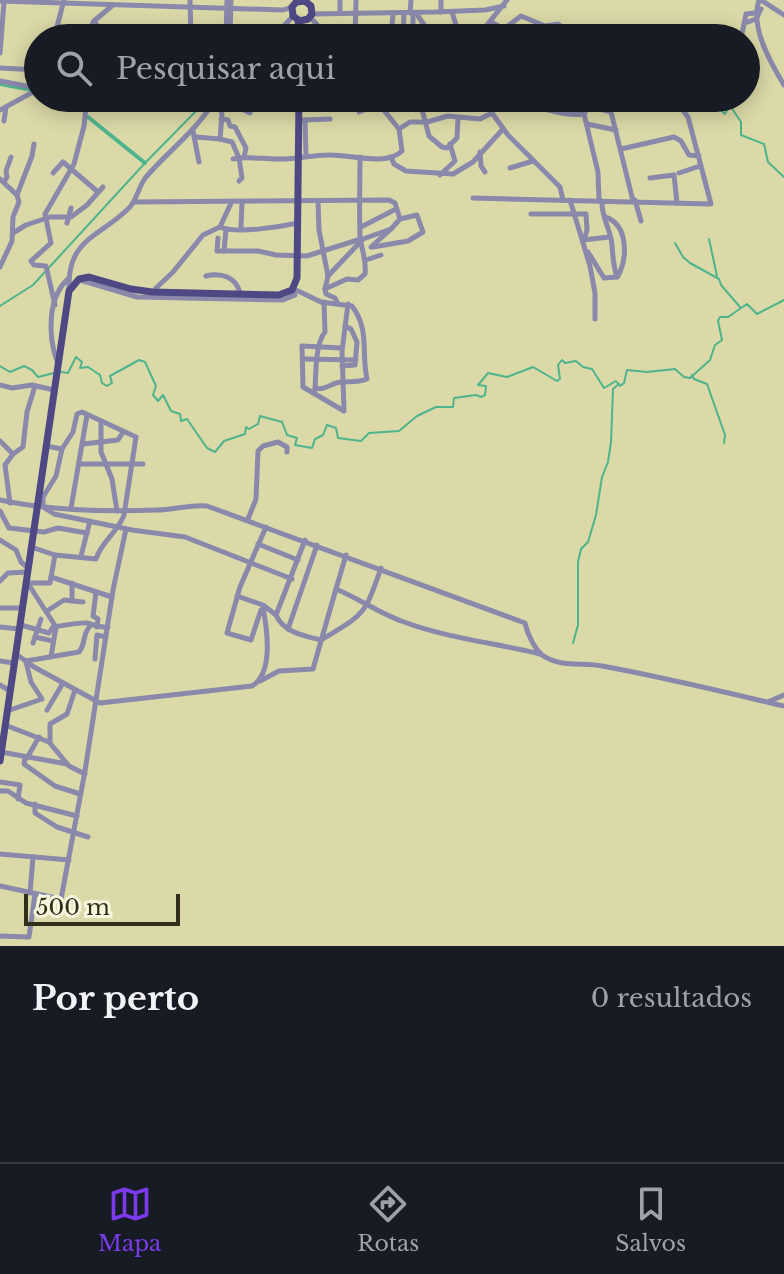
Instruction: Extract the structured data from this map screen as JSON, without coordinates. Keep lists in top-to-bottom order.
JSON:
{
  "scale_bar": "500 m",
  "page": {
    "search": "Pesquisar aqui",
    "scale": "500 m",
    "heading": ["Por perto", "0 resultados"],
    "nav": ["Mapa", "Rotas", "Salvos"]
  }
}
